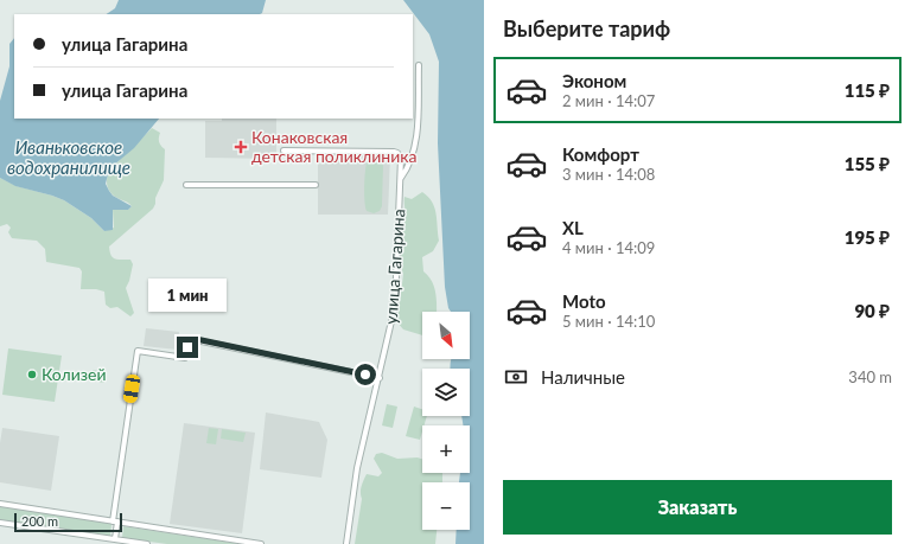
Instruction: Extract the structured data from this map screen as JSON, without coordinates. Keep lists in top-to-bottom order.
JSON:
{
  "streets": {
    "street": ["улица Гагарина"]
  },
  "water": ["Иваньковское водохранилище"],
  "places": {
    "health": ["Конаковская детская поликлиника"],
    "other": ["Колизей"]
  },
  "scale_bar": "200 m",
  "north": "bottom right",
  "page": {
    "heading": "Выберите тариф",
    "banner": ["улица Гагарина", "улица Гагарина"],
    "list": [
      {
        "name": "Эконом",
        "note": "2 мин · 14:07",
        "value": "115 ₽"
      },
      {
        "name": "Комфорт",
        "note": "3 мин · 14:08",
        "value": "155 ₽"
      },
      {
        "name": "XL",
        "note": "4 мин · 14:09",
        "value": "195 ₽"
      },
      {
        "name": "Moto",
        "note": "5 мин · 14:10",
        "value": "90 ₽"
      }
    ],
    "bubble": "1 мин",
    "map_buttons": ["+", "−"],
    "pay": ["Наличные", "340 m"],
    "buttons": "Заказать",
    "scale": "200 m"
  }
}
